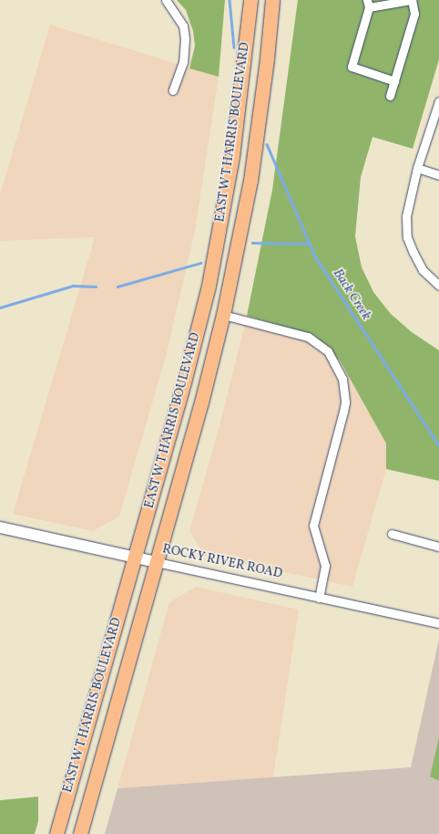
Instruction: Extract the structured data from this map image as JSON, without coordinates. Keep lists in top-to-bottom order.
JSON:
{
  "streets": {
    "main road": ["EAST W T HARRIS BOULEVARD"],
    "street": ["ROCKY RIVER ROAD"]
  },
  "crossings": [
    ["EAST W T HARRIS BOULEVARD", "ROCKY RIVER ROAD"]
  ],
  "water": ["Back Creek"]
}
